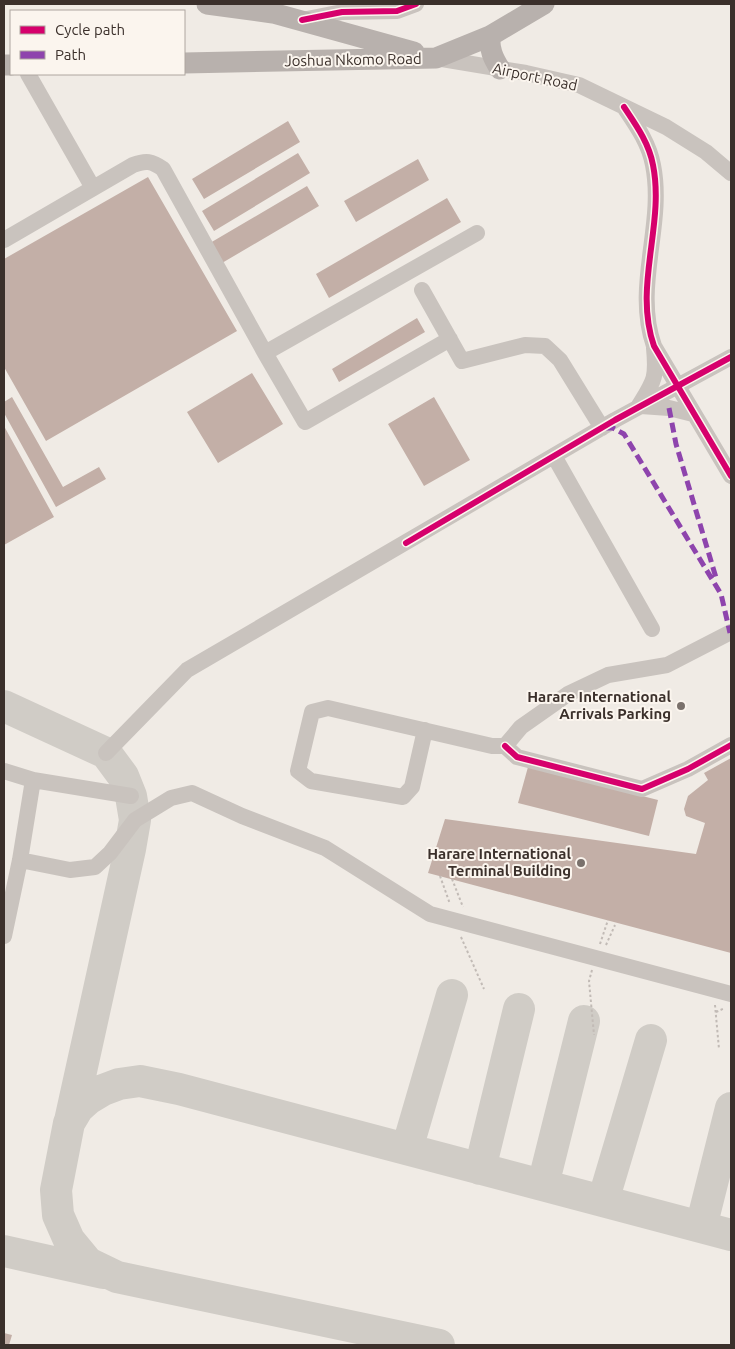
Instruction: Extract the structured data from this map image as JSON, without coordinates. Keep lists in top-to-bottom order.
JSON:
{
  "streets": {
    "main road": ["Joshua Nkomo Road"],
    "street": ["Airport Road"]
  },
  "crossings": [
    ["Joshua Nkomo Road", "Airport Road"]
  ],
  "places": ["Harare International Arrivals Parking", "Harare International Terminal Building"],
  "legend": ["Cycle path", "Path"]
}
